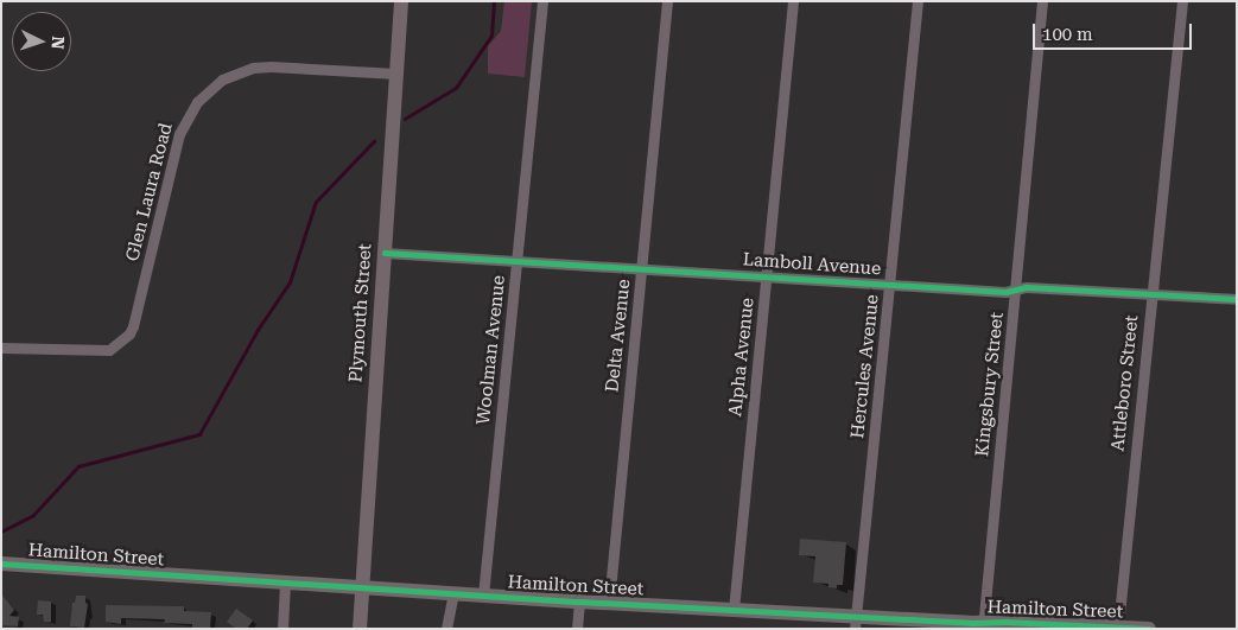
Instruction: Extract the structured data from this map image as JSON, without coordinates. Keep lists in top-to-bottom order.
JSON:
{
  "streets": {
    "street": [
      "Glen Laura Road",
      "Lamboll Avenue",
      "Plymouth Street",
      "Delta Avenue",
      "Woolman Avenue",
      "Alpha Avenue",
      "Hercules Avenue",
      "Attleboro Street",
      "Kingsbury Street",
      "Hamilton Street"
    ]
  },
  "crossings": [
    ["Glen Laura Road", "Plymouth Street"],
    ["Lamboll Avenue", "Plymouth Street"],
    ["Lamboll Avenue", "Delta Avenue"],
    ["Lamboll Avenue", "Woolman Avenue"],
    ["Lamboll Avenue", "Alpha Avenue"],
    ["Lamboll Avenue", "Hercules Avenue"],
    ["Lamboll Avenue", "Attleboro Street"],
    ["Lamboll Avenue", "Kingsbury Street"],
    ["Plymouth Street", "Hamilton Street"],
    ["Delta Avenue", "Hamilton Street"],
    ["Woolman Avenue", "Hamilton Street"],
    ["Alpha Avenue", "Hamilton Street"],
    ["Hercules Avenue", "Hamilton Street"],
    ["Attleboro Street", "Hamilton Street"],
    ["Kingsbury Street", "Hamilton Street"]
  ],
  "scale_bar": "100 m",
  "north": "right"
}
